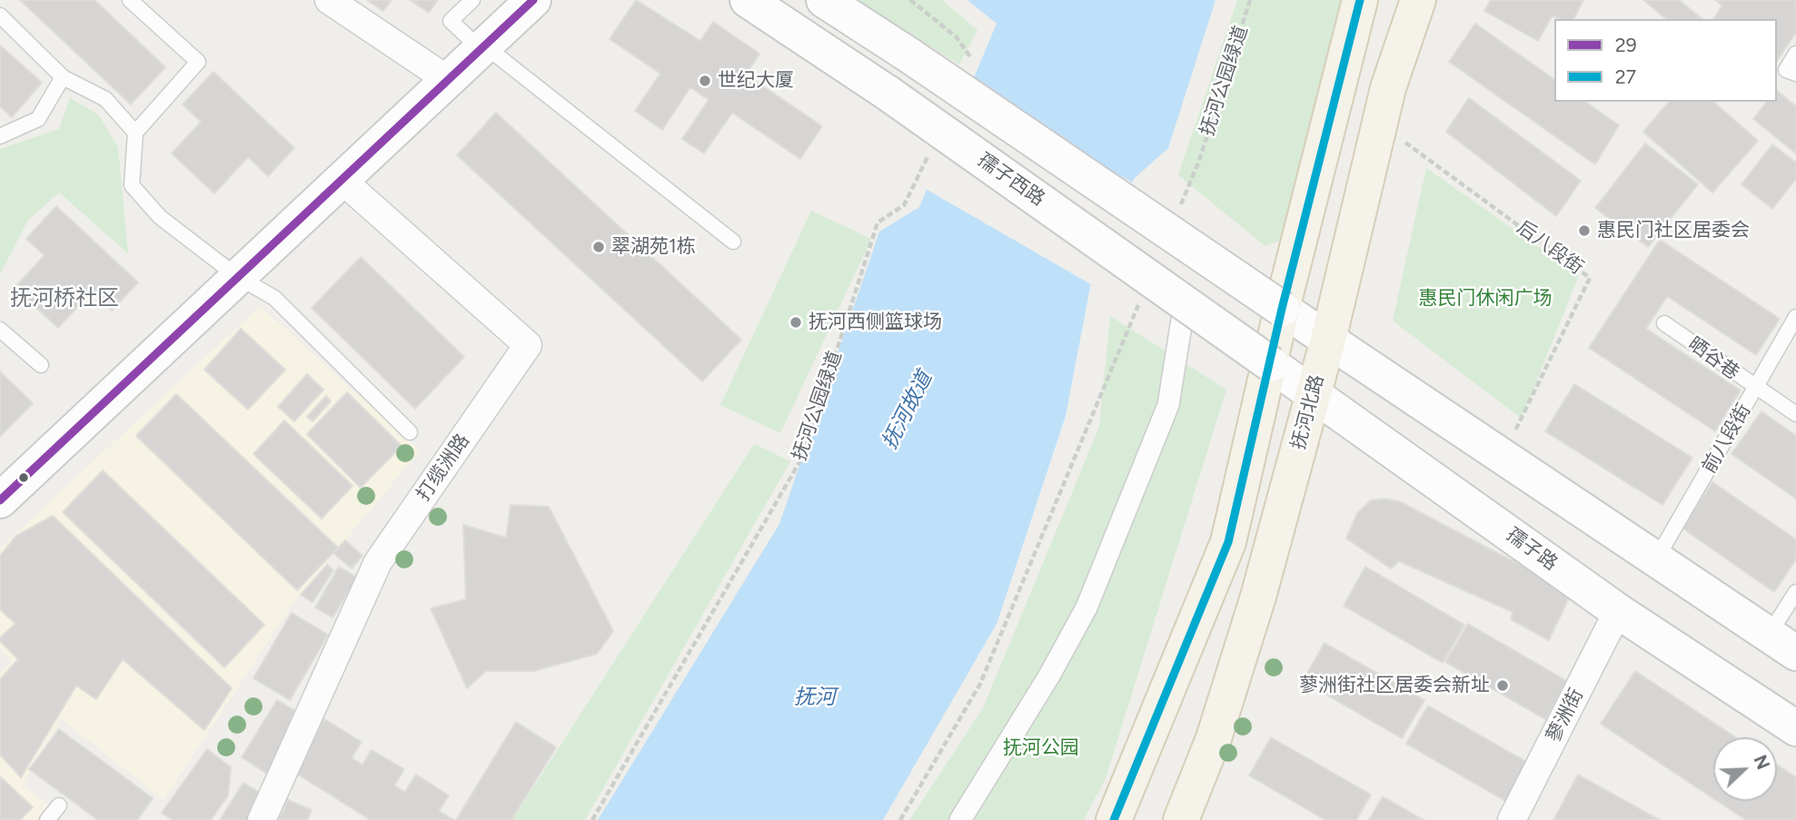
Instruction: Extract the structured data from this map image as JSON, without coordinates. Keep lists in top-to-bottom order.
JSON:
{
  "streets": {
    "main road": ["孺子西路", "抚河北路", "孺子路"],
    "street": ["打缆洲路", "蓼洲街"],
    "lane": ["晒谷巷", "前八段街"],
    "path": ["抚河公园绿道", "后八段街"]
  },
  "crossings": [
    ["孺子西路", "孺子路"],
    ["后八段街", "抚河北路"],
    ["晒谷巷", "前八段街"],
    ["抚河北路", "孺子路"],
    ["孺子路", "蓼洲街"]
  ],
  "districts": ["抚河桥社区"],
  "water": ["抚河故道", "抚河"],
  "parks": ["惠民门休闲广场", "抚河公园"],
  "places": [
    "世纪大厦",
    "惠民门社区居委会",
    "翠湖苑1栋",
    "抚河西侧篮球场",
    "蓼洲街社区居委会新址"
  ],
  "lines": ["transit line 29", "transit line 27"],
  "legend": ["29", "27"],
  "north": "top right"
}
